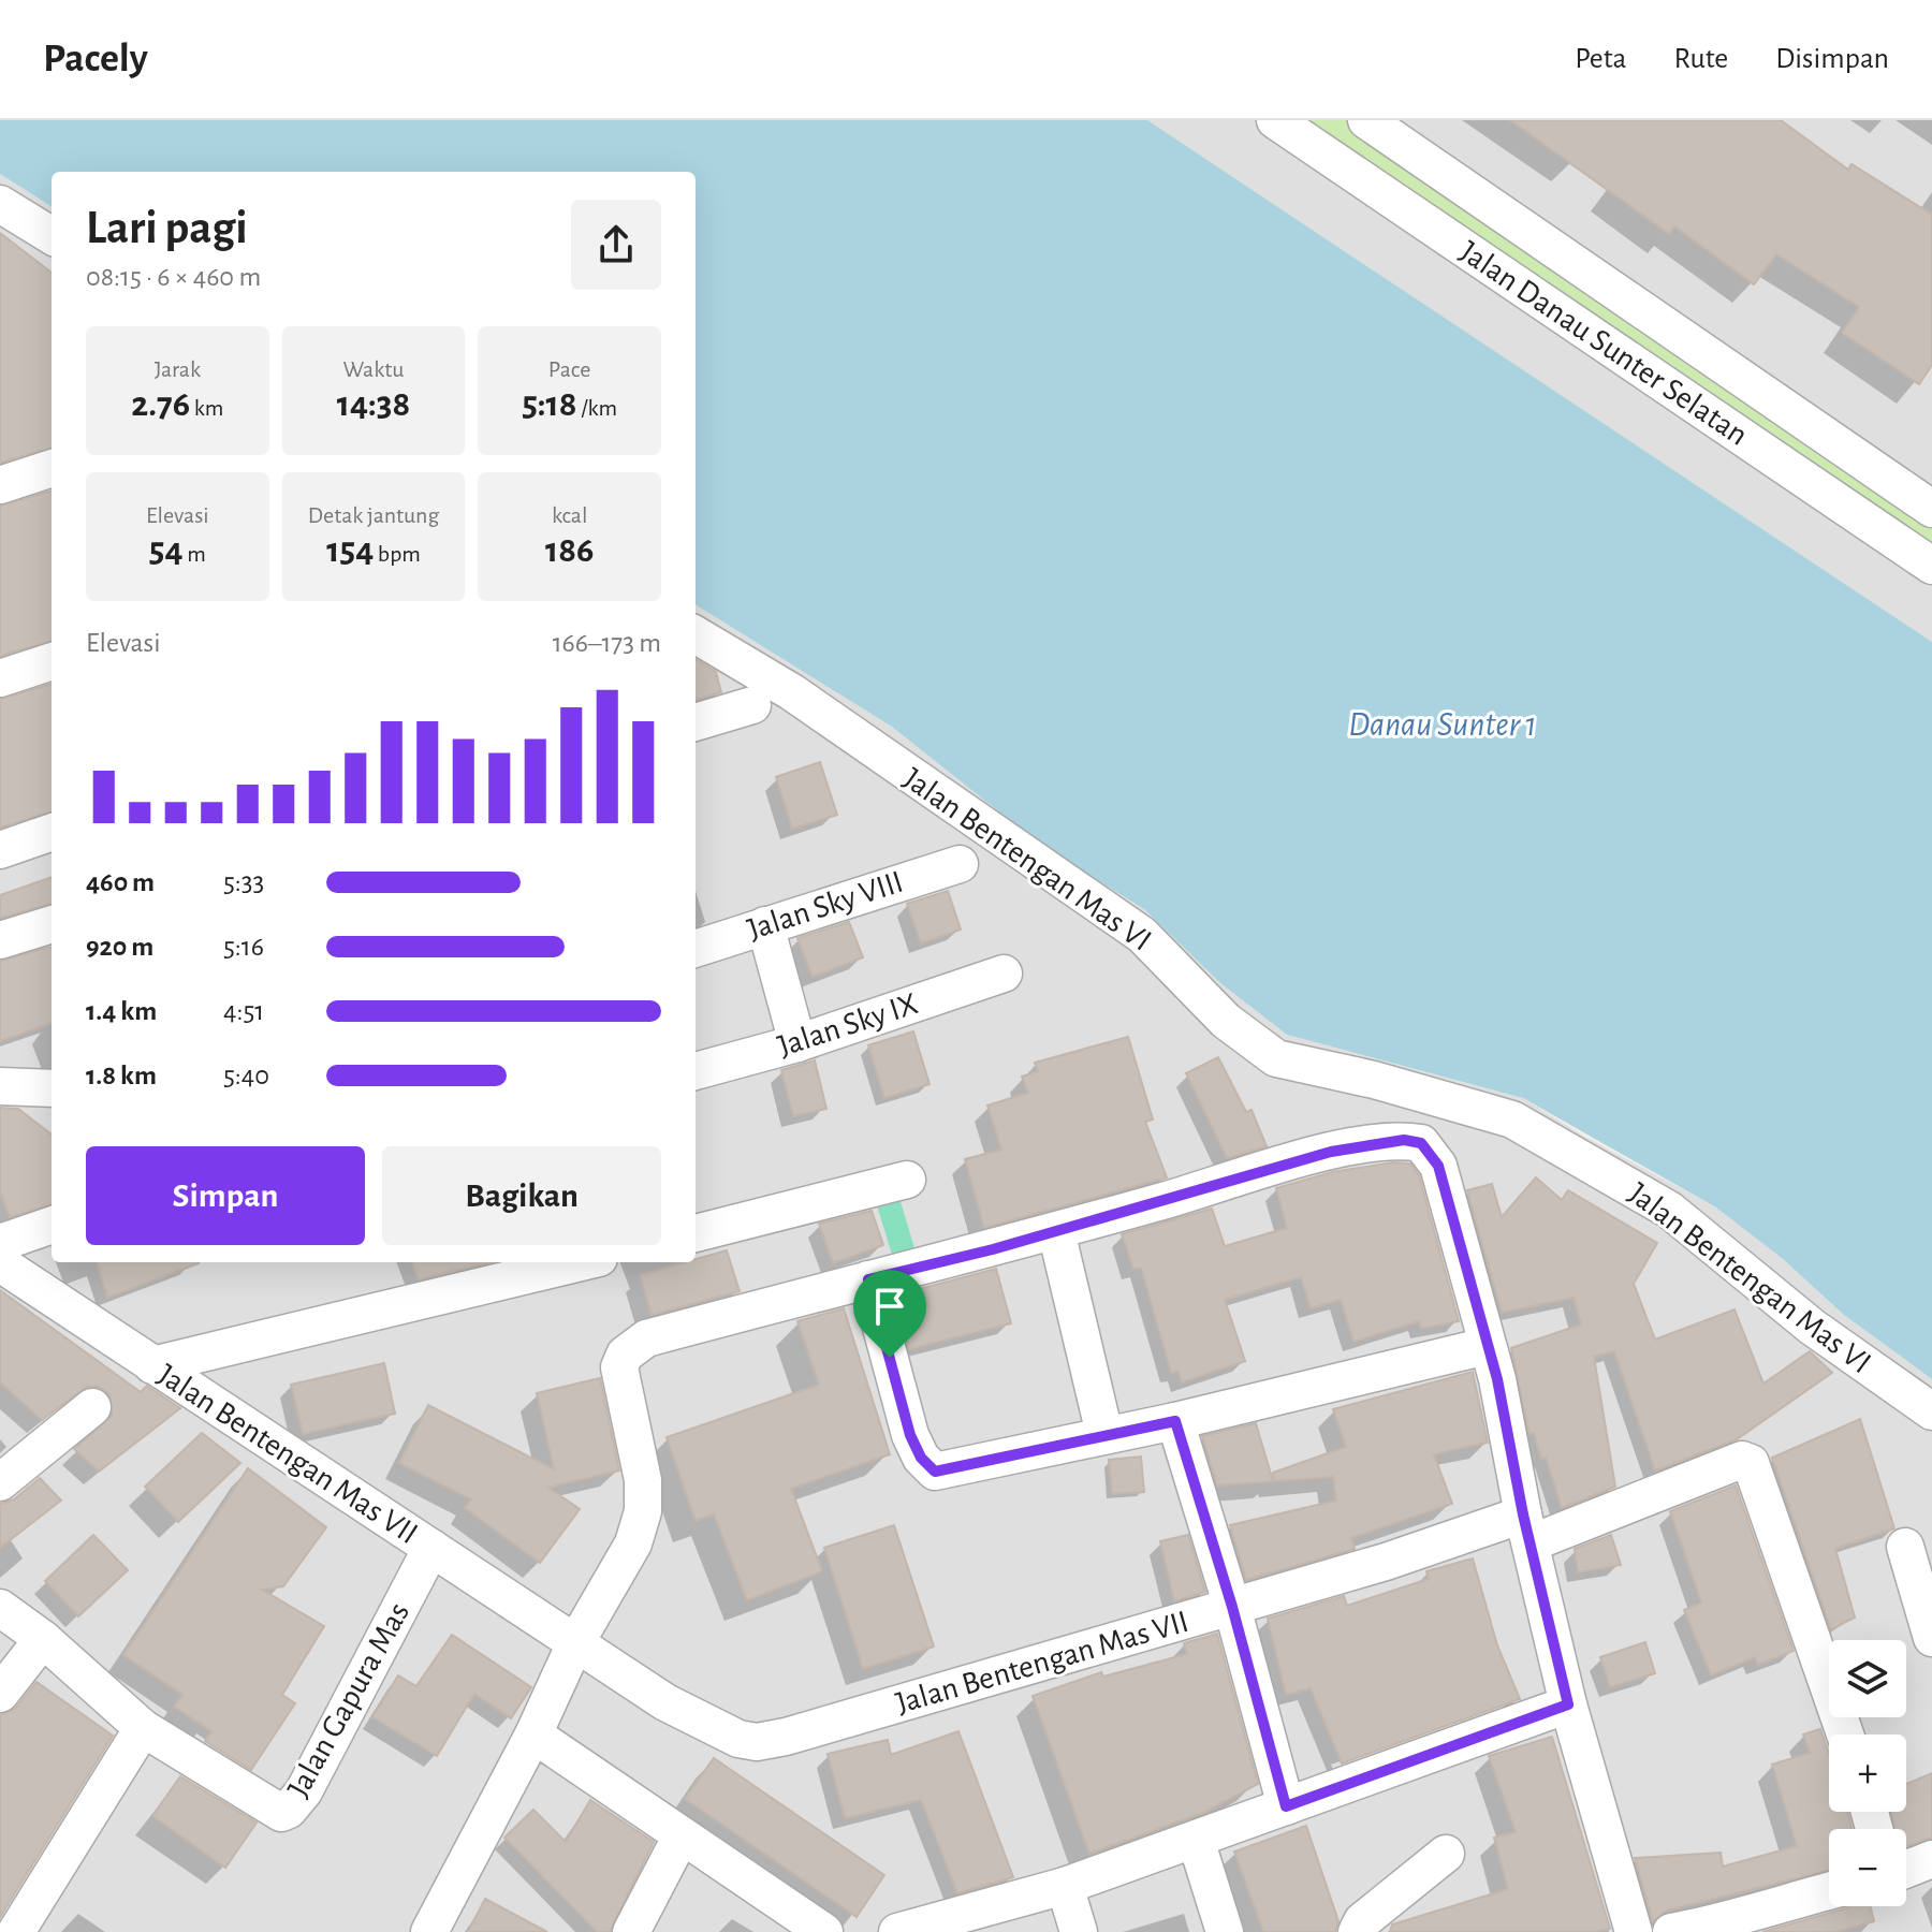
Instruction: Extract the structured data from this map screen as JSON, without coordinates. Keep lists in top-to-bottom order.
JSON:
{
  "streets": {
    "street": [
      "Jalan Danau Sunter Selatan",
      "Jalan Bentengan Mas VI",
      "Jalan Sky VIII",
      "Jalan Sky IX",
      "Jalan Bentengan Mas VII",
      "Jalan Gapura Mas"
    ]
  },
  "crossings": [
    ["Jalan Bentengan Mas VII", "Jalan Gapura Mas"]
  ],
  "water": ["Danau Sunter 1"],
  "page": {
    "header": "Pacely",
    "nav": ["Peta", "Rute", "Disimpan"],
    "heading": ["Lari pagi", "08:15 · 6 × 460 m"],
    "stats": [
      ["Jarak", "2.76 km"],
      ["Waktu", "14:38"],
      ["Pace", "5:18 /km"],
      ["Elevasi", "54 m"],
      ["Detak jantung", "154 bpm"],
      ["kcal", "186"]
    ],
    "chart": ["Elevasi", "166–173 m"],
    "list": [
      {
        "name": "460 m",
        "note": "5:33"
      },
      {
        "name": "920 m",
        "note": "5:16"
      },
      {
        "name": "1.4 km",
        "note": "4:51"
      },
      {
        "name": "1.8 km",
        "note": "5:40"
      }
    ],
    "buttons": ["Simpan", "Bagikan"],
    "map_buttons": ["+", "−"]
  }
}
